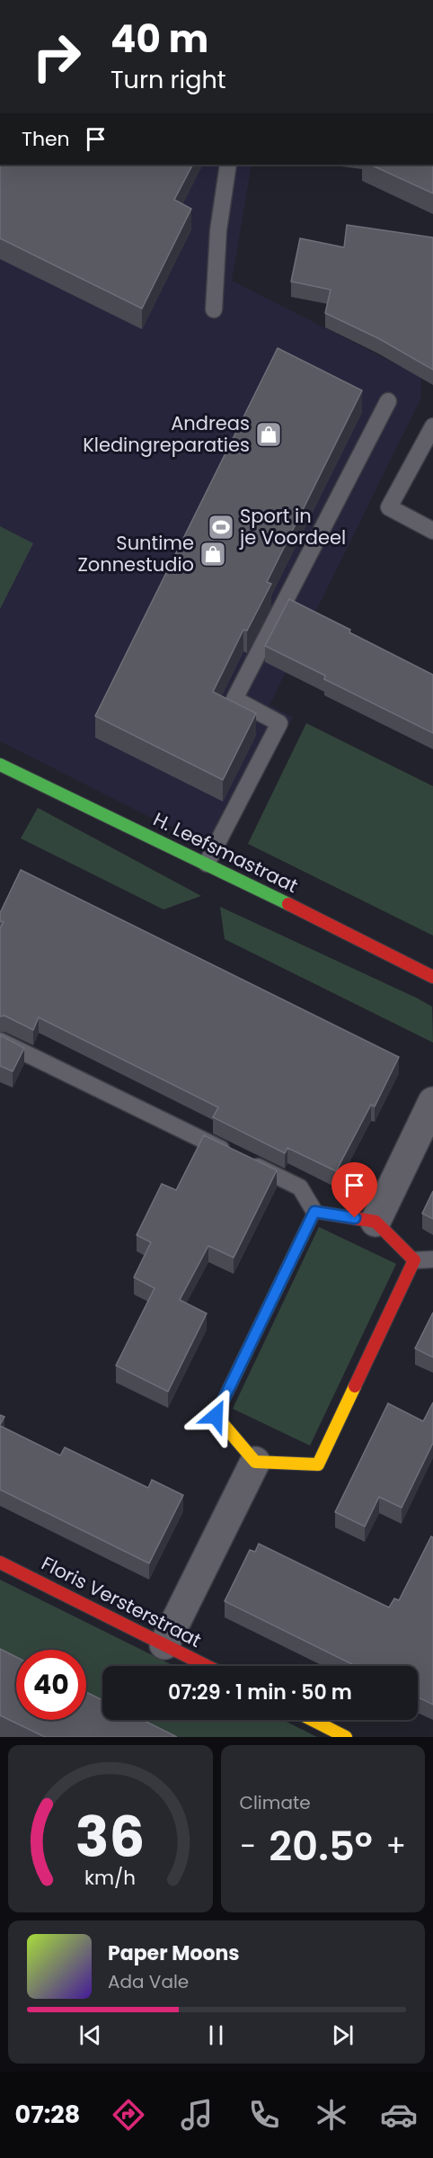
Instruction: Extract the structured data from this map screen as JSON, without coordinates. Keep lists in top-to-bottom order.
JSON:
{
  "streets": {
    "street": ["H. Leefsmastraat", "Floris Versterstraat"]
  },
  "places": {
    "shop": ["Andreas Kledingreparaties", "Suntime Zonnestudio"],
    "sports": ["Sport in je Voordeel"]
  },
  "page": {
    "turn": ["40 m", "Turn right"],
    "then": "Then",
    "limit": "40",
    "trip": "07:29 · 1 min · 50 m",
    "tile": "Climate",
    "heat": ["−", "20.5°", "+"],
    "song": ["Paper Moons", "Ada Vale"],
    "tabs": "07:28",
    "gauge": ["36", "km/h"]
  }
}
